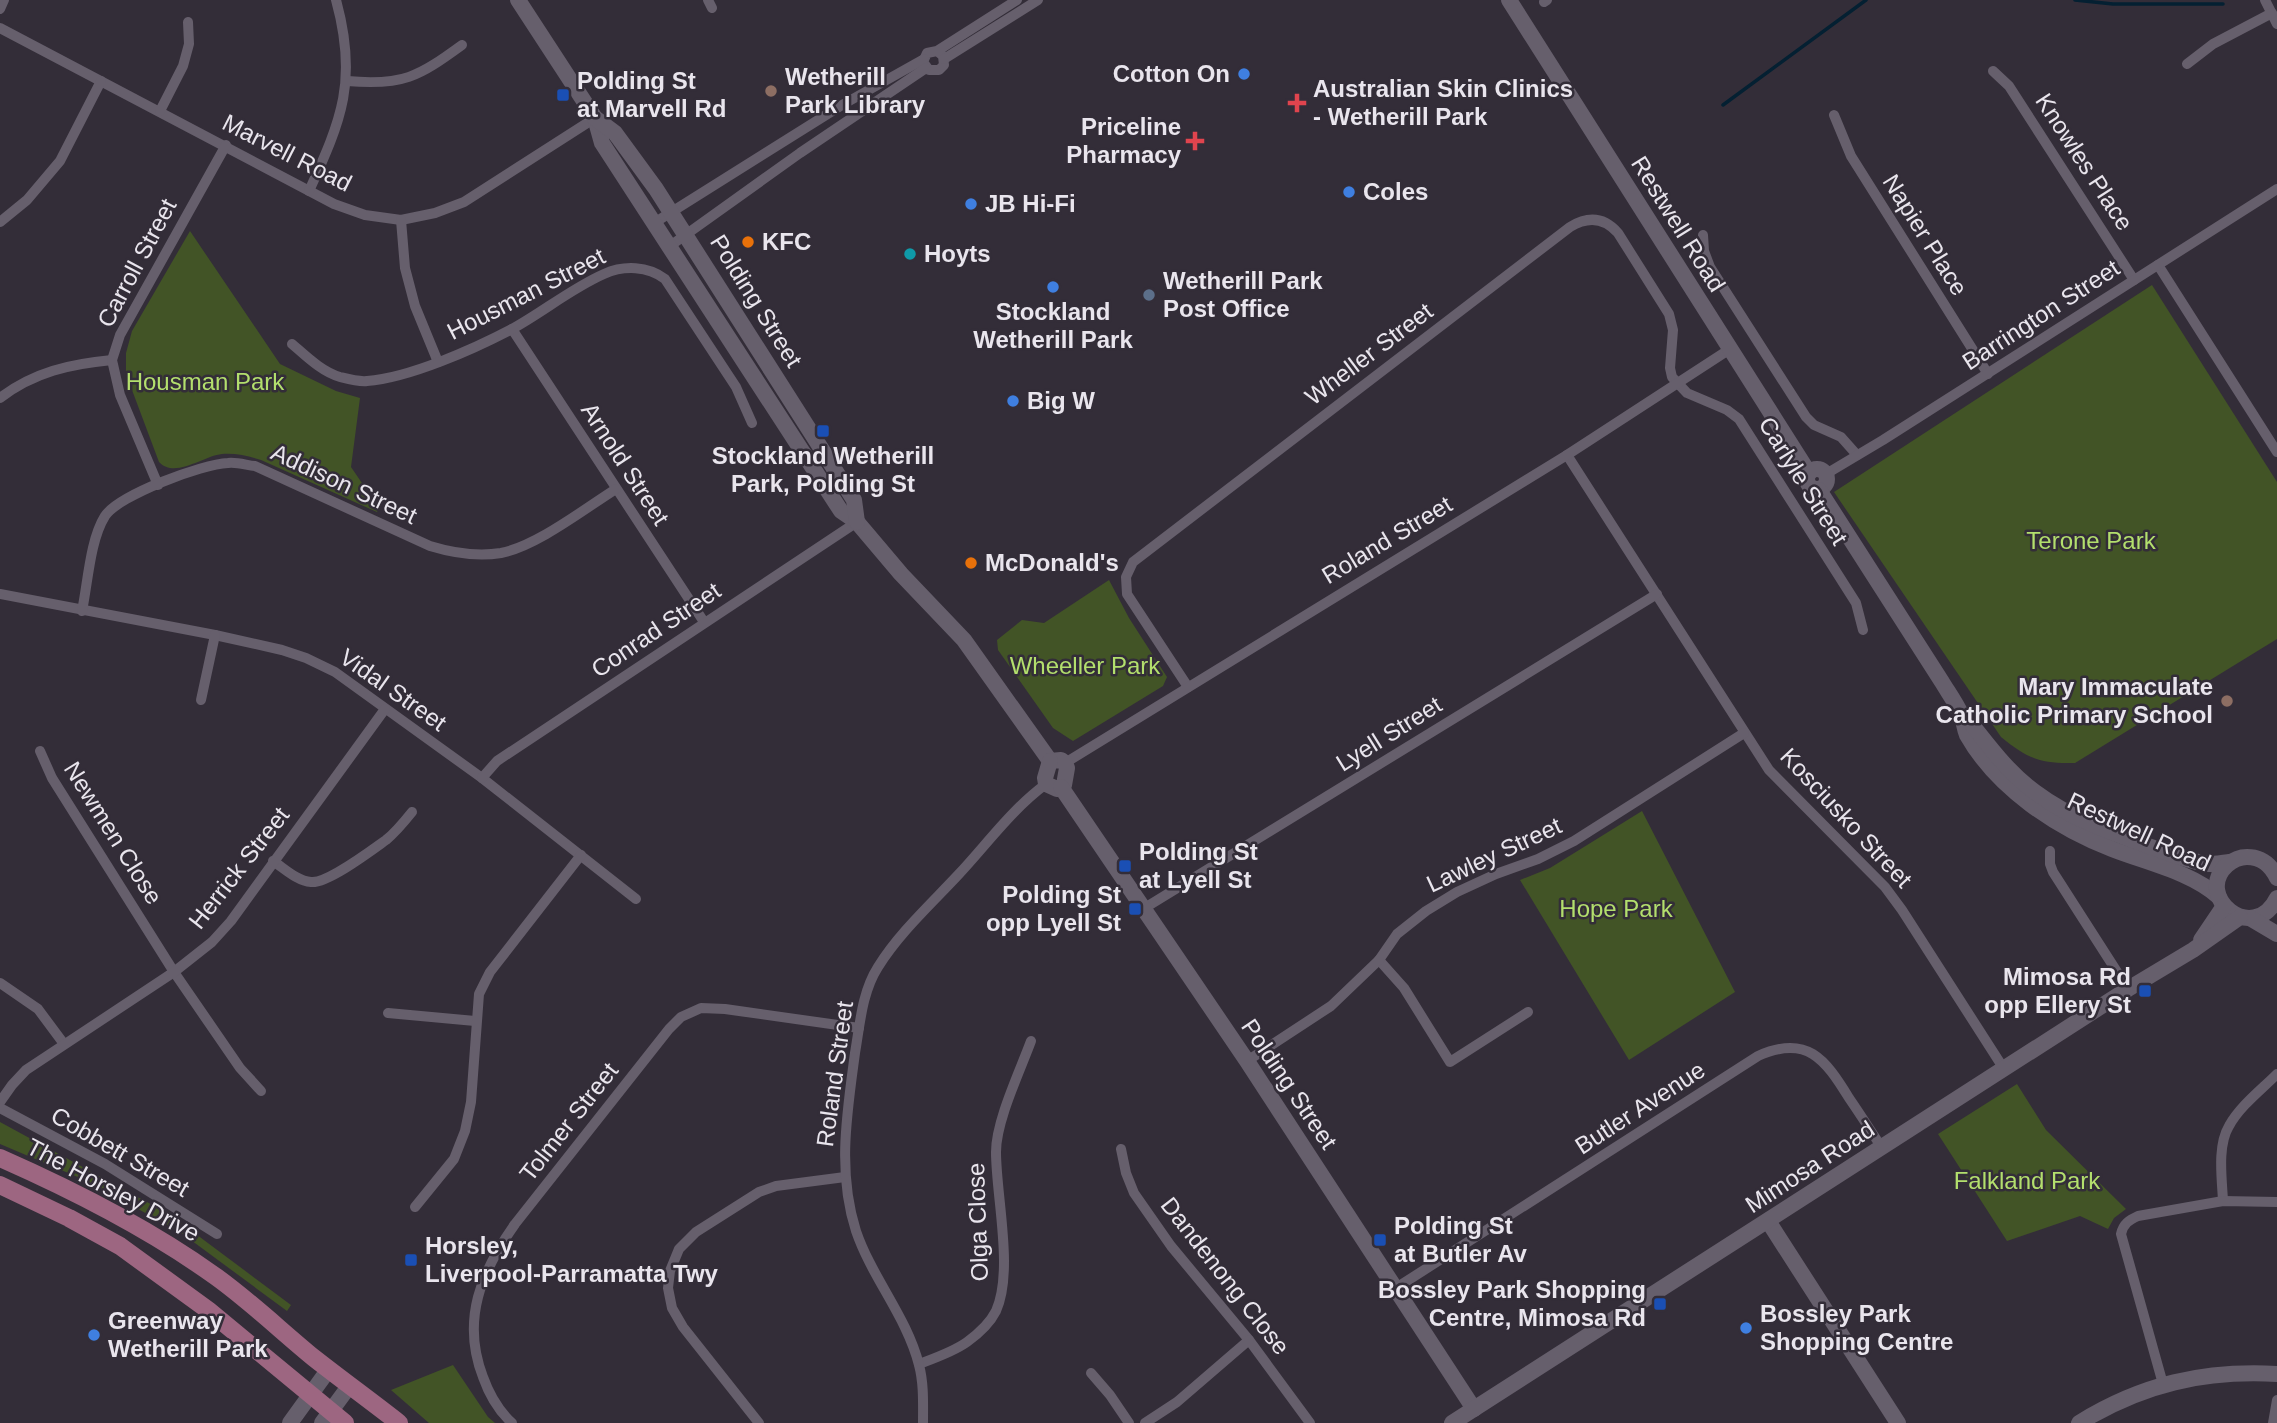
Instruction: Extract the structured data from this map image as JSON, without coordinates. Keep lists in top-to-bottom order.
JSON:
{
  "streets": {
    "main road": [
      "Restwell Road",
      "Polding Street",
      "Mimosa Road",
      "The Horsley Drive"
    ],
    "street": [
      "Marvell Road",
      "Knowles Place",
      "Napier Place",
      "Carroll Street",
      "Housman Street",
      "Barrington Street",
      "Wheller Street",
      "Arnold Street",
      "Carlyle Street",
      "Addison Street",
      "Roland Street",
      "Conrad Street",
      "Vidal Street",
      "Lyell Street",
      "Kosciusko Street",
      "Newmen Close",
      "Lawley Street",
      "Herrick Street",
      "Butler Avenue",
      "Tolmer Street",
      "Cobbett Street",
      "Olga Close",
      "Dandenong Close"
    ]
  },
  "crossings": [
    ["Marvell Road", "Carroll Street"],
    ["Marvell Road", "Polding Street"],
    ["Knowles Place", "Barrington Street"],
    ["Restwell Road", "Barrington Street"],
    ["Restwell Road", "Roland Street"],
    ["Restwell Road", "Mimosa Road"],
    ["Napier Place", "Barrington Street"],
    ["Carroll Street", "Addison Street"],
    ["Housman Street", "Arnold Street"],
    ["Polding Street", "Roland Street"],
    ["Polding Street", "Conrad Street"],
    ["Polding Street", "Lyell Street"],
    ["Polding Street", "Lawley Street"],
    ["Polding Street", "Butler Avenue"],
    ["Polding Street", "Mimosa Road"],
    ["Wheller Street", "Carlyle Street"],
    ["Wheller Street", "Roland Street"],
    ["Arnold Street", "Addison Street"],
    ["Arnold Street", "Conrad Street"],
    ["Carlyle Street", "Roland Street"],
    ["Addison Street", "Vidal Street"],
    ["Roland Street", "Kosciusko Street"],
    ["Roland Street", "Tolmer Street"],
    ["Roland Street", "Olga Close"],
    ["Conrad Street", "Vidal Street"],
    ["Vidal Street", "Herrick Street"],
    ["Lyell Street", "Kosciusko Street"],
    ["Kosciusko Street", "Lawley Street"],
    ["Kosciusko Street", "Mimosa Road"],
    ["Newmen Close", "Herrick Street"],
    ["Butler Avenue", "Mimosa Road"]
  ],
  "parks": [
    "Housman Park",
    "Terone Park",
    "Wheeller Park",
    "Hope Park",
    "Falkland Park"
  ],
  "places": {
    "other": [
      "Cotton On",
      "Wetherill Park Library",
      "Coles",
      "JB Hi-Fi",
      "KFC",
      "Hoyts",
      "Stockland Wetherill Park",
      "Wetherill Park Post Office",
      "Big W",
      "McDonald's",
      "Mary Immaculate Catholic Primary School",
      "Bossley Park Shopping Centre",
      "Greenway Wetherill Park"
    ],
    "transit": [
      "Polding St at Marvell Rd",
      "Stockland Wetherill Park, Polding St",
      "Polding St at Lyell St",
      "Polding St opp Lyell St",
      "Mimosa Rd opp Ellery St",
      "Polding St at Butler Av",
      "Horsley, Liverpool-Parramatta Twy",
      "Bossley Park Shopping Centre, Mimosa Rd"
    ],
    "health": ["Australian Skin Clinics - Wetherill Park", "Priceline Pharmacy"]
  }
}
